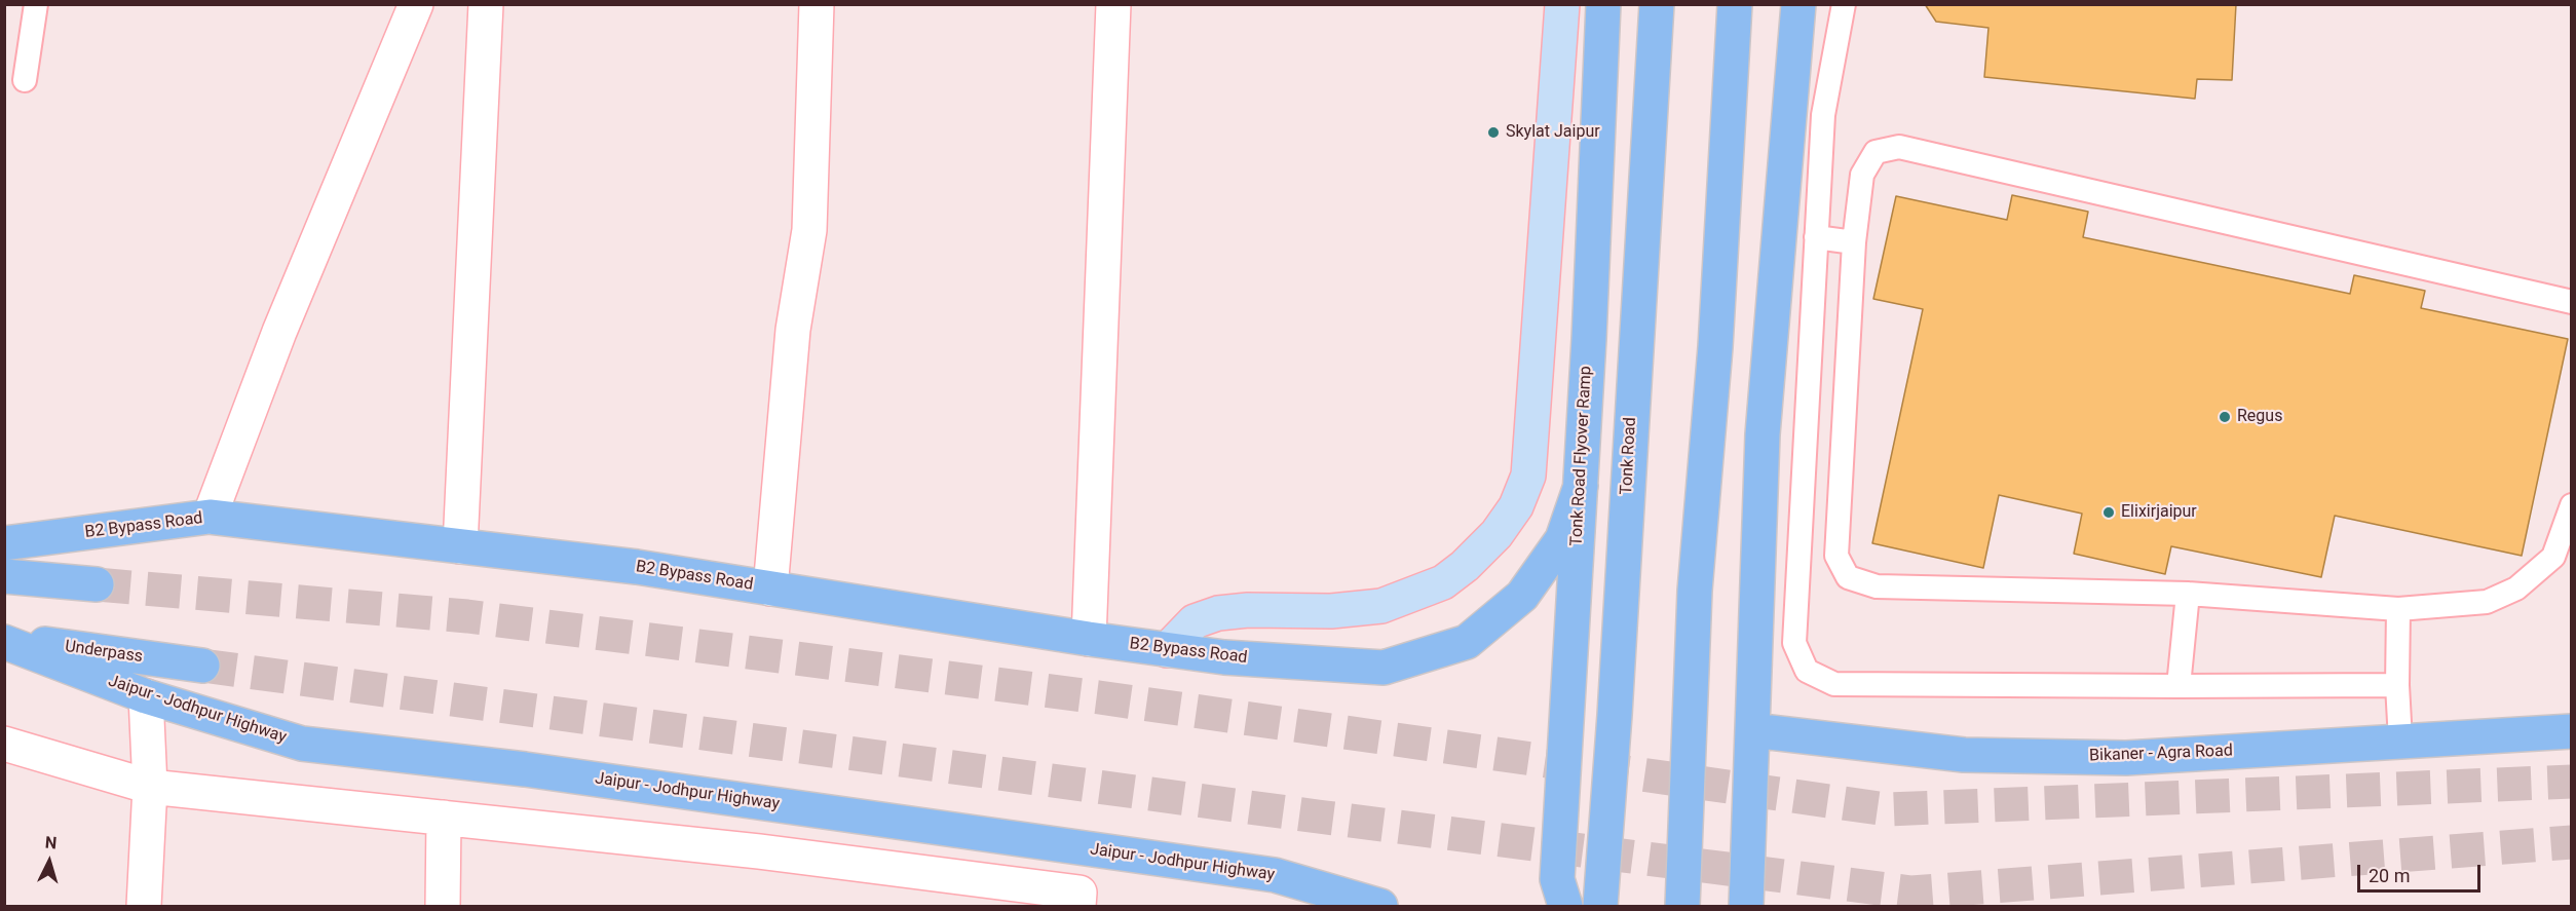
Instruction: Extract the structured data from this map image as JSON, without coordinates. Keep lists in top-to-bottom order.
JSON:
{
  "streets": {
    "main road": [
      "Tonk Road Flyover Ramp",
      "Tonk Road",
      "B2 Bypass Road",
      "Underpass",
      "Jaipur - Jodhpur Highway",
      "Bikaner - Agra Road"
    ]
  },
  "crossings": [
    ["Tonk Road Flyover Ramp", "B2 Bypass Road"],
    ["Underpass", "Jaipur - Jodhpur Highway"]
  ],
  "places": ["Skylat Jaipur", "Regus", "Elixirjaipur"],
  "scale_bar": "20 m",
  "north": "top"
}
